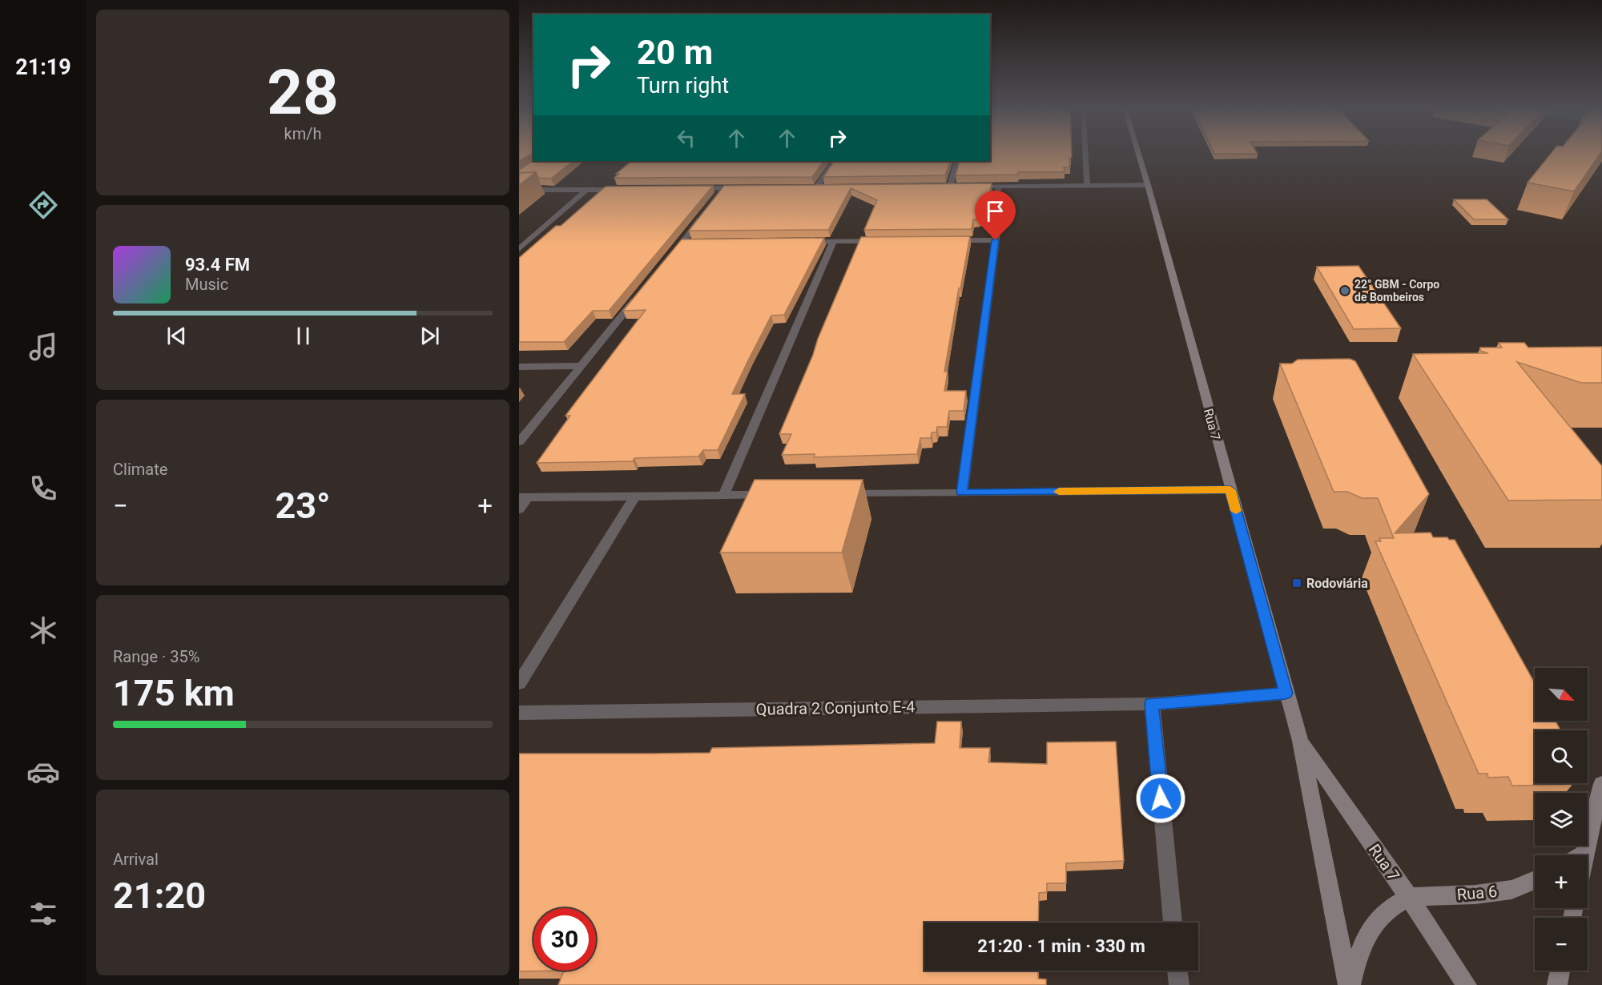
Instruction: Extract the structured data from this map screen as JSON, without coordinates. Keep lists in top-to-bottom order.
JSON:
{
  "streets": {
    "main road": ["Rua 7", "Rua 6"],
    "street": ["Quadra 2 Conjunto E-4"]
  },
  "crossings": [
    ["Rua 7", "Quadra 2 Conjunto E-4"],
    ["Rua 7", "Rua 6"]
  ],
  "places": {
    "other": ["22° GBM - Corpo de Bombeiros"],
    "transit": ["Rodoviária"]
  },
  "north": "bottom right",
  "page": {
    "tabs": "21:19",
    "tile": [
      ["28", "km/h"],
      "Climate",
      ["Range · 35%", "175 km"],
      ["Arrival", "21:20"]
    ],
    "turn": ["20 m", "Turn right"],
    "song": ["93.4 FM", "Music"],
    "heat": ["−", "23°", "+"],
    "map_buttons": ["+", "−"],
    "limit": "30",
    "trip": "21:20 · 1 min · 330 m"
  }
}
